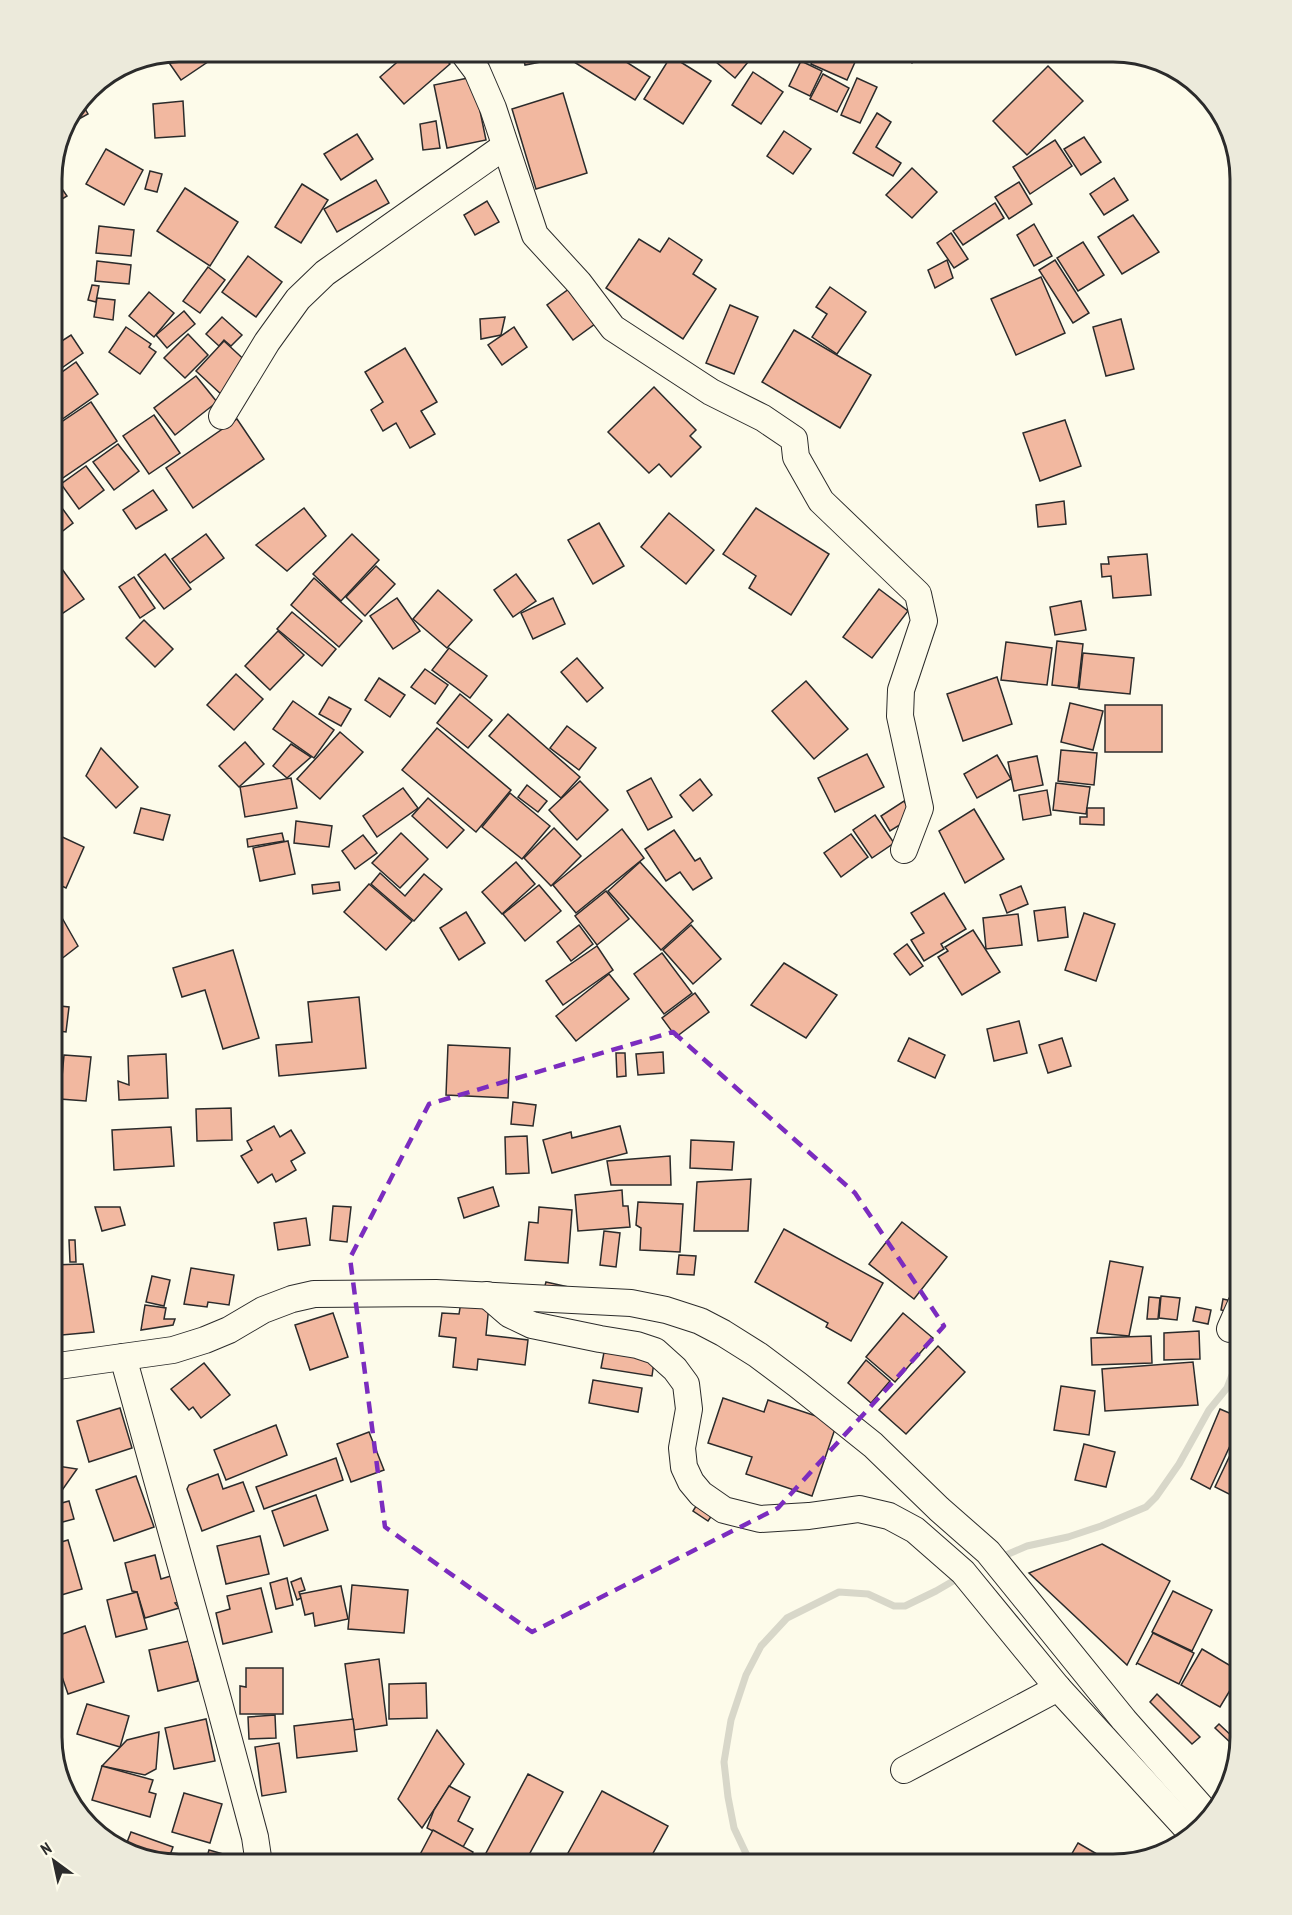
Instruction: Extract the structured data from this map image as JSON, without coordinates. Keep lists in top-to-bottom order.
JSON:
{
  "north": "top left"
}
